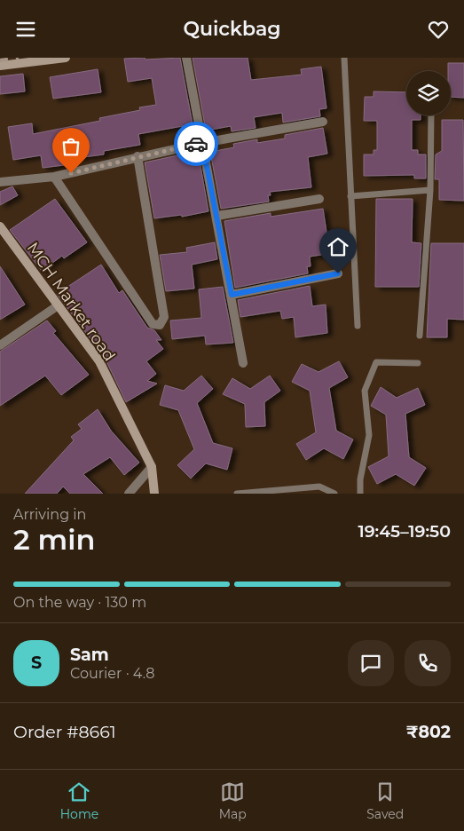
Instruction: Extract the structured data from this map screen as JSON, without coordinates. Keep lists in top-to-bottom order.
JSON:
{
  "streets": {
    "street": ["MCH Market road"]
  },
  "page": {
    "header": "Quickbag",
    "heading": ["2 min", "Arriving in", "19:45–19:50"],
    "panel": [
      "Sam",
      "Courier · 4.8",
      "Order #8661",
      "₹802"
    ],
    "bar": "On the way · 130 m",
    "round": "S",
    "tabs": ["Home", "Map", "Saved"]
  }
}
